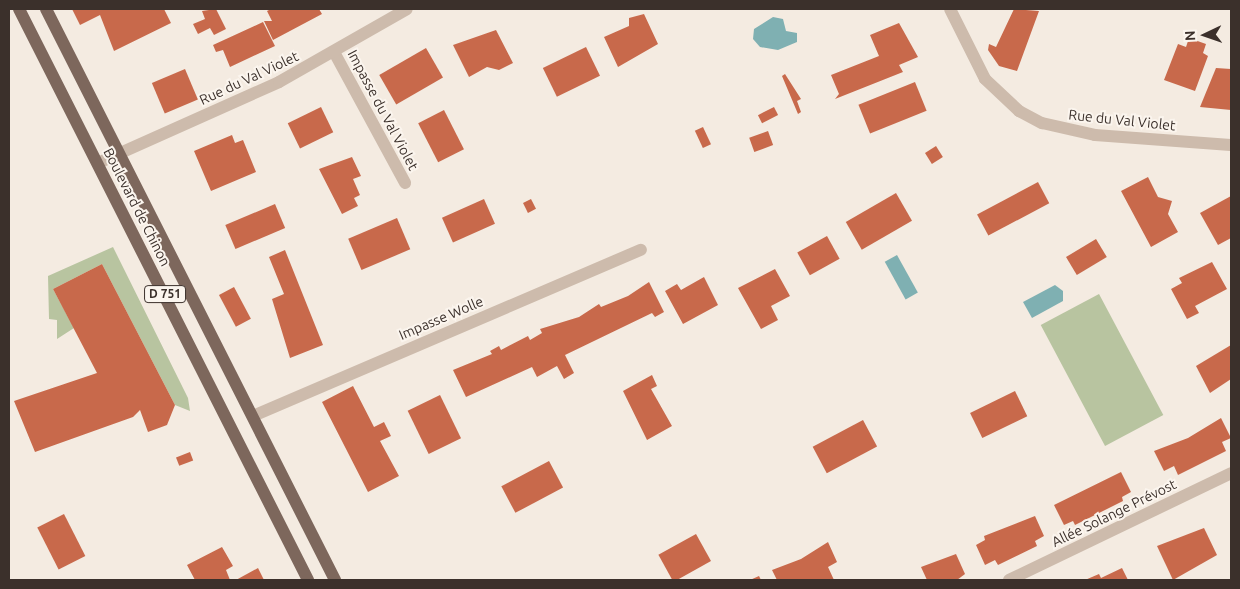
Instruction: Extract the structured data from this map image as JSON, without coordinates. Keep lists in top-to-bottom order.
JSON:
{
  "streets": {
    "main road": ["Boulevard de Chinon", "D 751"],
    "street": [
      "Rue du Val Violet",
      "Impasse du Val Violet",
      "Impasse Wolle",
      "Allée Solange Prévost"
    ]
  },
  "crossings": [
    ["Rue du Val Violet", "Impasse du Val Violet"],
    ["Rue du Val Violet", "Boulevard de Chinon"],
    ["Boulevard de Chinon", "Impasse Wolle"]
  ],
  "north": "left"
}
